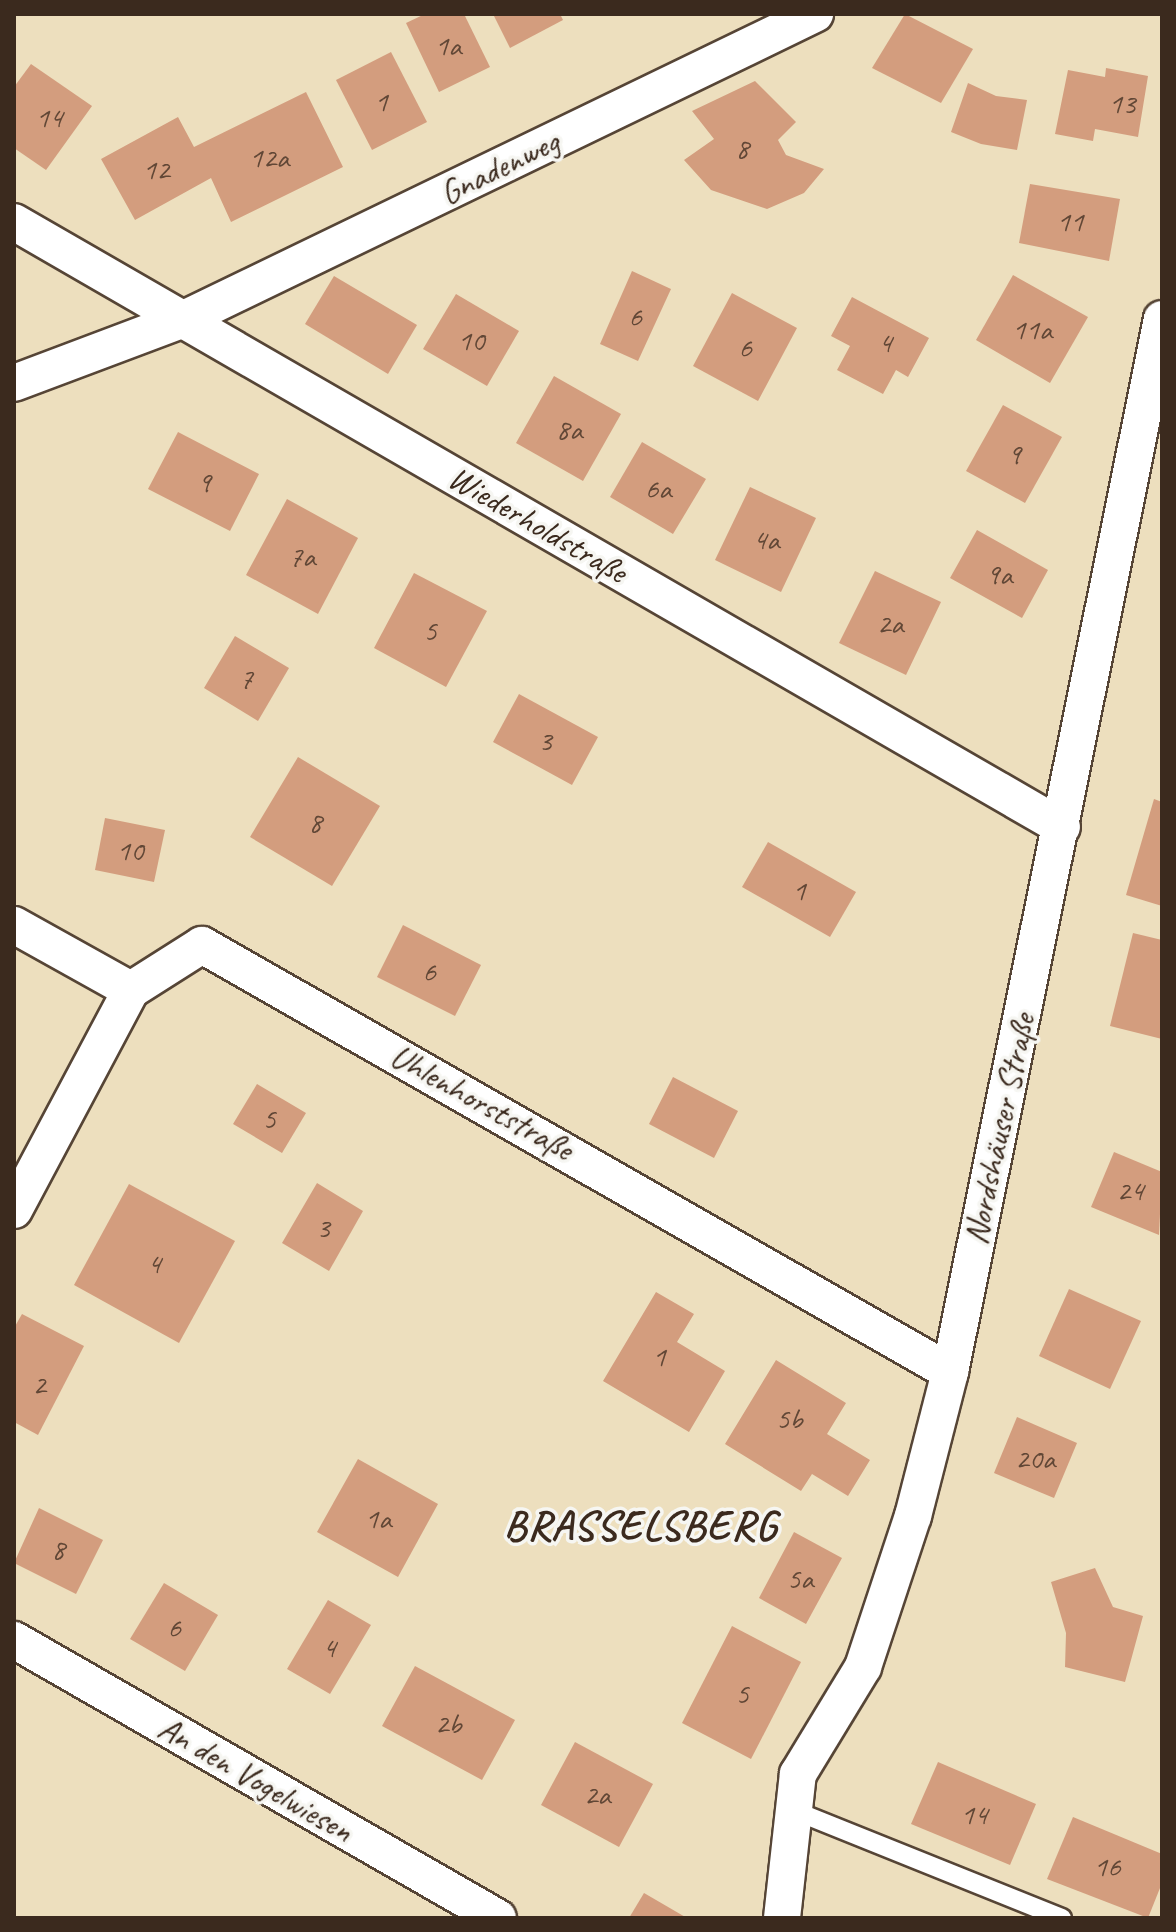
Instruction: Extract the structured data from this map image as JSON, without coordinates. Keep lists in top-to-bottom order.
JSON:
{
  "streets": {
    "street": [
      "Gnadenweg",
      "Wiederholdstraße",
      "Uhlenhorststraße",
      "Nordshäuser Straße",
      "An den Vogelwiesen"
    ]
  },
  "crossings": [
    ["Gnadenweg", "Wiederholdstraße"],
    ["Wiederholdstraße", "Nordshäuser Straße"],
    ["Uhlenhorststraße", "Nordshäuser Straße"]
  ],
  "districts": ["BRASSELSBERG"],
  "house_numbers": [
    "1a",
    "1",
    "13",
    "14",
    "8",
    "12a",
    "12",
    "11",
    "6",
    "11a",
    "10",
    "4",
    "6",
    "8a",
    "9",
    "9",
    "6a",
    "4a",
    "7a",
    "9a",
    "2a",
    "5",
    "7",
    "3",
    "8",
    "10",
    "1",
    "6",
    "5",
    "24",
    "3",
    "4",
    "1",
    "2",
    "5b",
    "20a",
    "1a",
    "8",
    "5a",
    "6",
    "4",
    "5",
    "2b",
    "2a",
    "14",
    "16"
  ]
}
